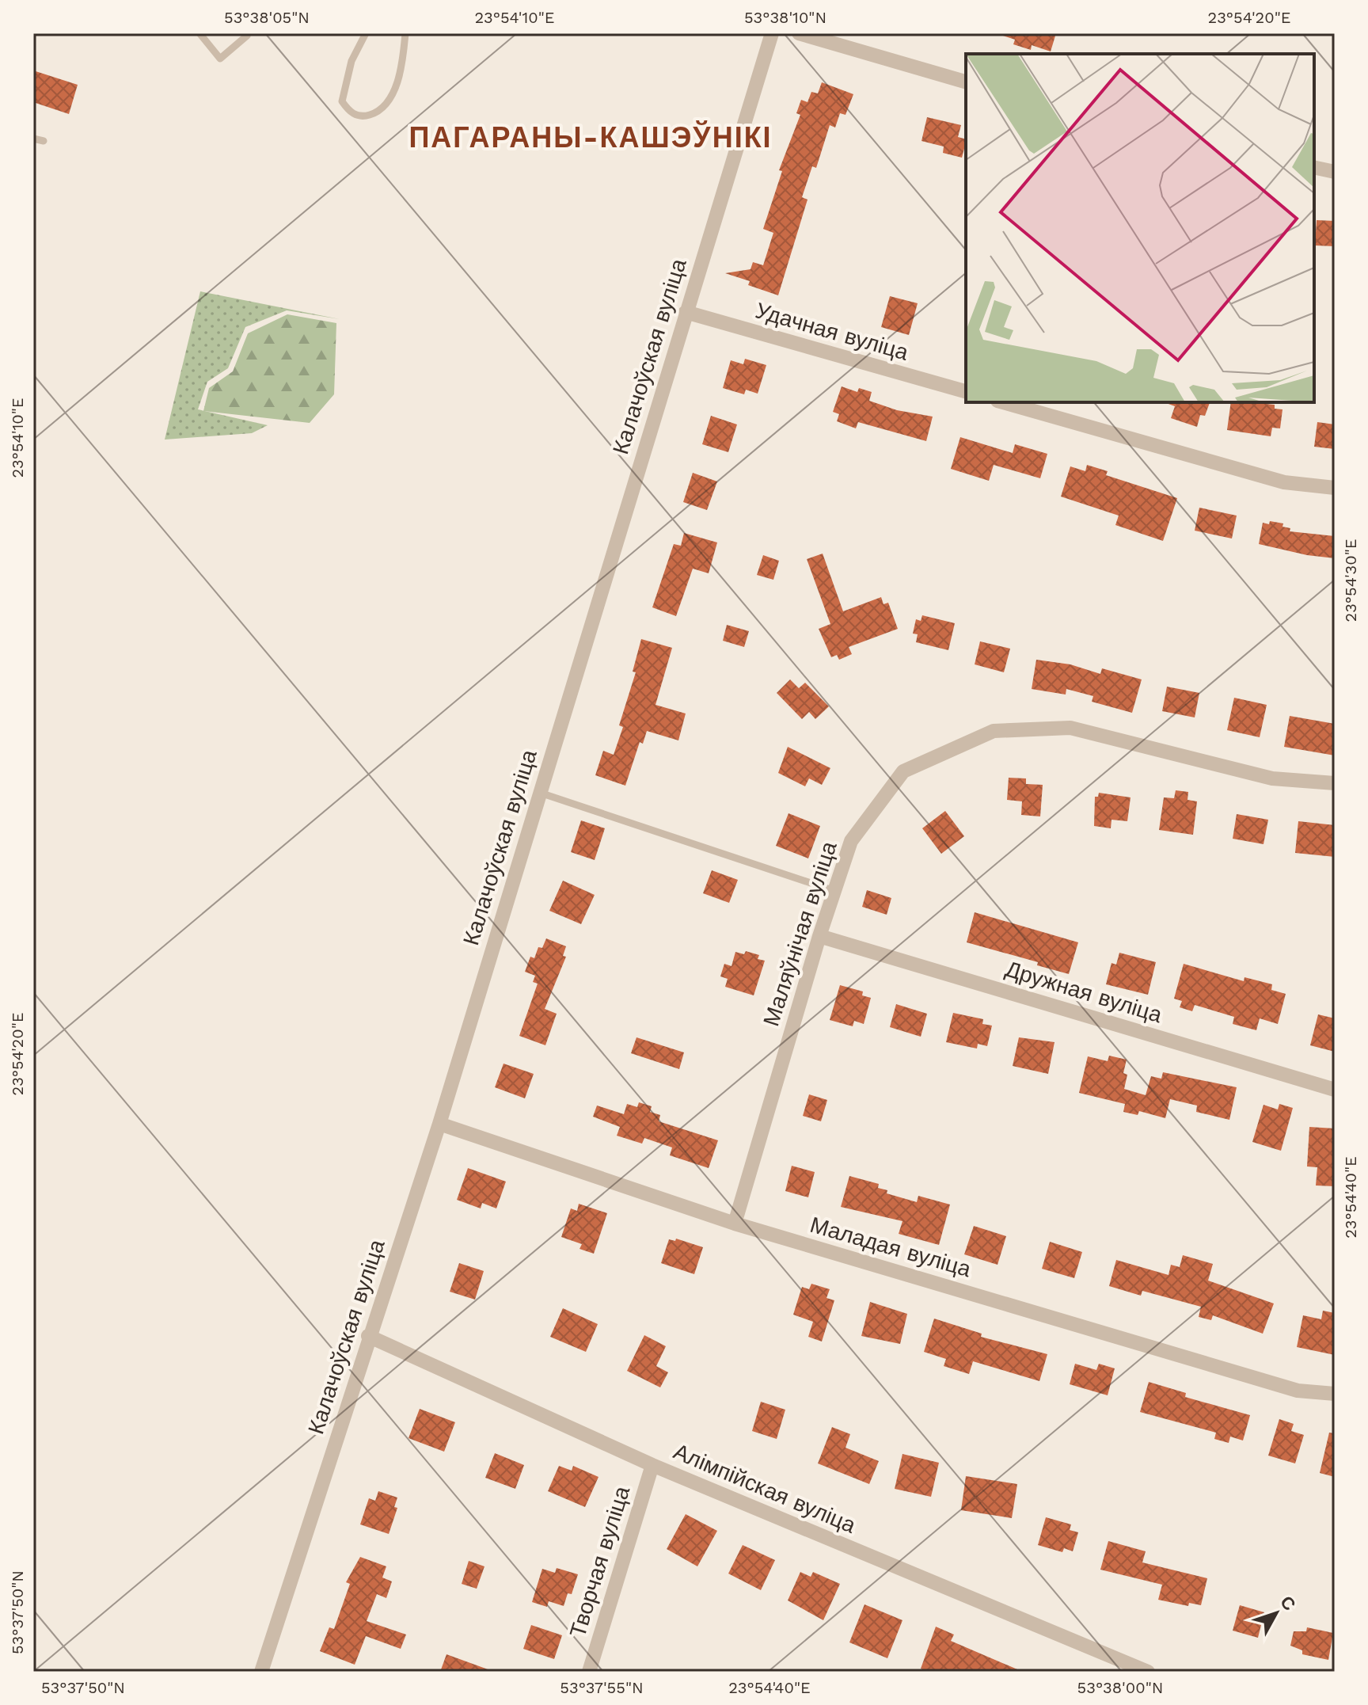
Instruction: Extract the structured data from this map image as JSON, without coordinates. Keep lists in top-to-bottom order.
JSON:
{
  "streets": {
    "street": [
      "Удачная вуліца",
      "Калачоўская вуліца",
      "Маляўнічая вуліца",
      "Дружная вуліца",
      "Маладая вуліца",
      "Алімпійская вуліца",
      "Творчая вуліца"
    ]
  },
  "crossings": [
    ["Удачная вуліца", "Калачоўская вуліца"],
    ["Калачоўская вуліца", "Маладая вуліца"],
    ["Калачоўская вуліца", "Алімпійская вуліца"],
    ["Маляўнічая вуліца", "Дружная вуліца"],
    ["Маляўнічая вуліца", "Маладая вуліца"],
    ["Алімпійская вуліца", "Творчая вуліца"]
  ],
  "districts": ["ПАГАРАНЫ-КАШЭЎНІКІ"],
  "north": "top right",
  "coordinates": [
    "53°38'05\"N",
    "23°54'10\"E",
    "53°38'10\"N",
    "23°54'20\"E",
    "23°54'30\"E",
    "23°54'40\"E",
    "53°37'50\"N",
    "53°37'55\"N",
    "53°38'00\"N"
  ]
}
